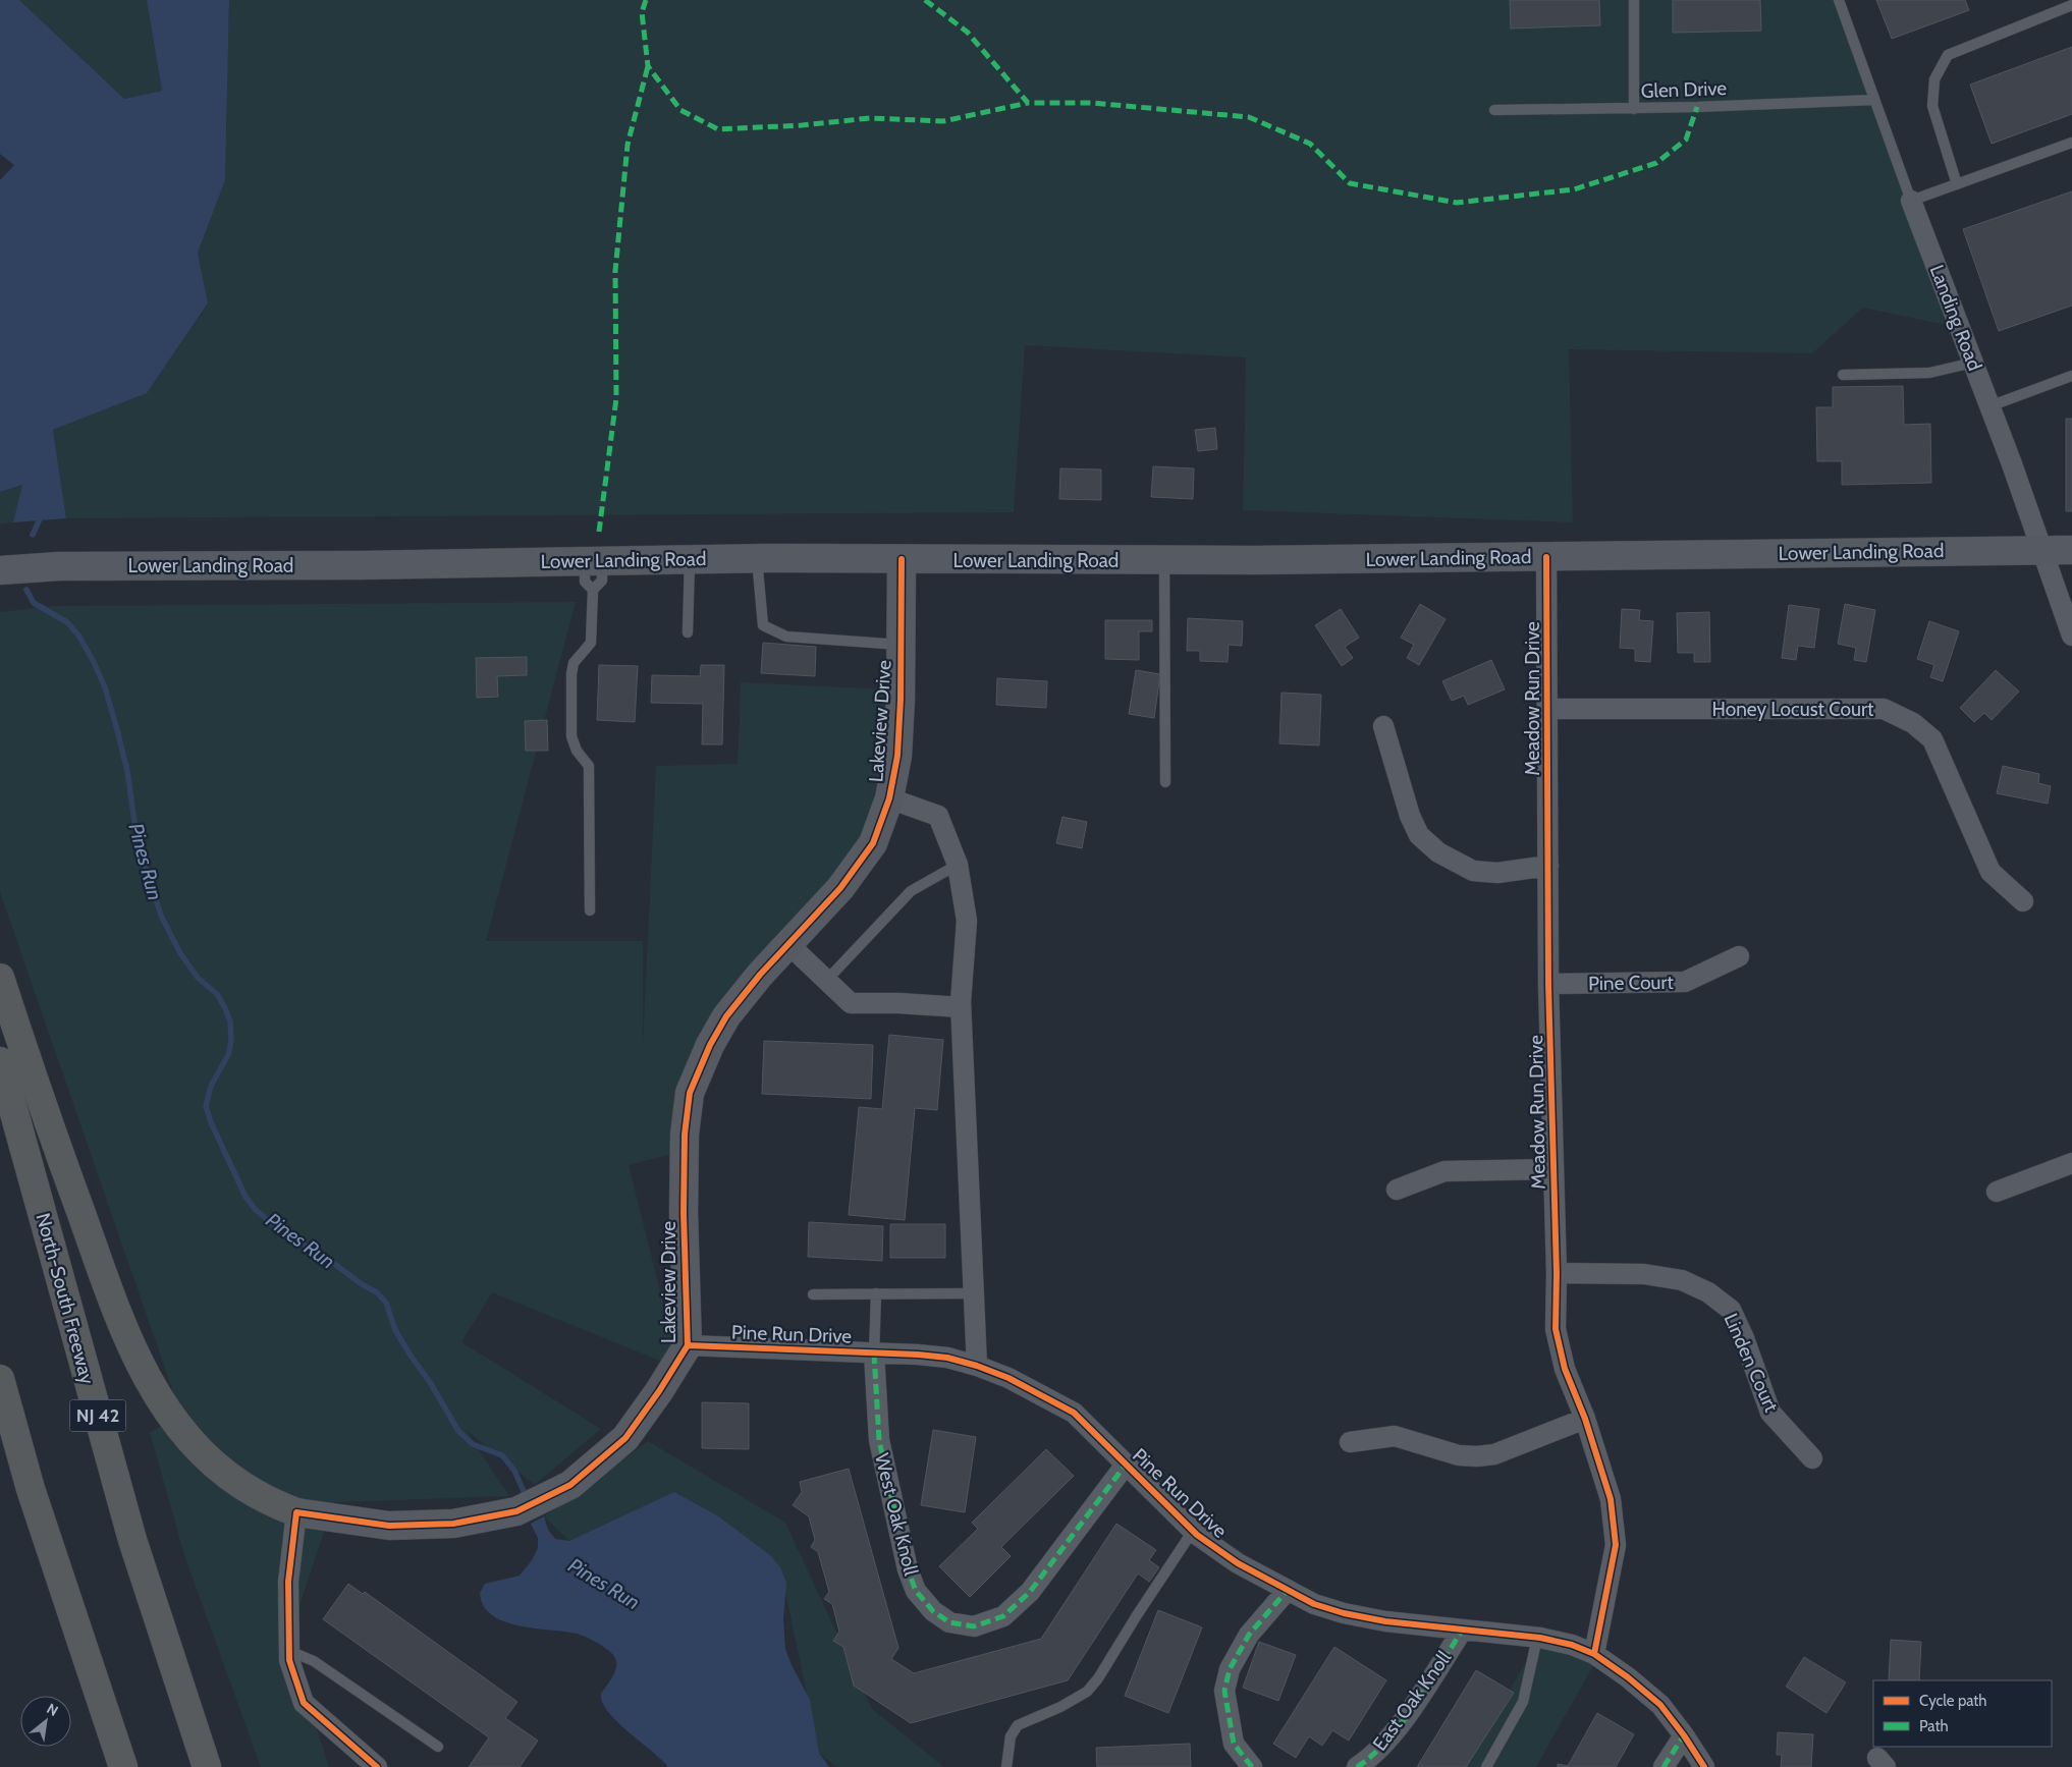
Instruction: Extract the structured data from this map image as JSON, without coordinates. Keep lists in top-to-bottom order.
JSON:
{
  "streets": {
    "highway": ["North-South Freeway", "NJ 42"],
    "main road": ["Lower Landing Road", "Lakeview Drive"],
    "street": [
      "Landing Road",
      "Meadow Run Drive",
      "Honey Locust Court",
      "Pine Court",
      "Pine Run Drive",
      "Linden Court",
      "West Oak Knoll",
      "East Oak Knoll"
    ],
    "lane": ["Glen Drive"]
  },
  "crossings": [
    ["Glen Drive", "Landing Road"],
    ["Landing Road", "Lower Landing Road"],
    ["Lower Landing Road", "Meadow Run Drive"],
    ["Lower Landing Road", "Lakeview Drive"],
    ["Meadow Run Drive", "Honey Locust Court"],
    ["Meadow Run Drive", "Pine Court"],
    ["Meadow Run Drive", "Pine Run Drive"],
    ["Meadow Run Drive", "Linden Court"],
    ["Lakeview Drive", "Pine Run Drive"],
    ["Pine Run Drive", "West Oak Knoll"],
    ["Pine Run Drive", "East Oak Knoll"]
  ],
  "water": ["Pines Run"],
  "legend": ["Cycle path", "Path"],
  "north": "top right"
}
